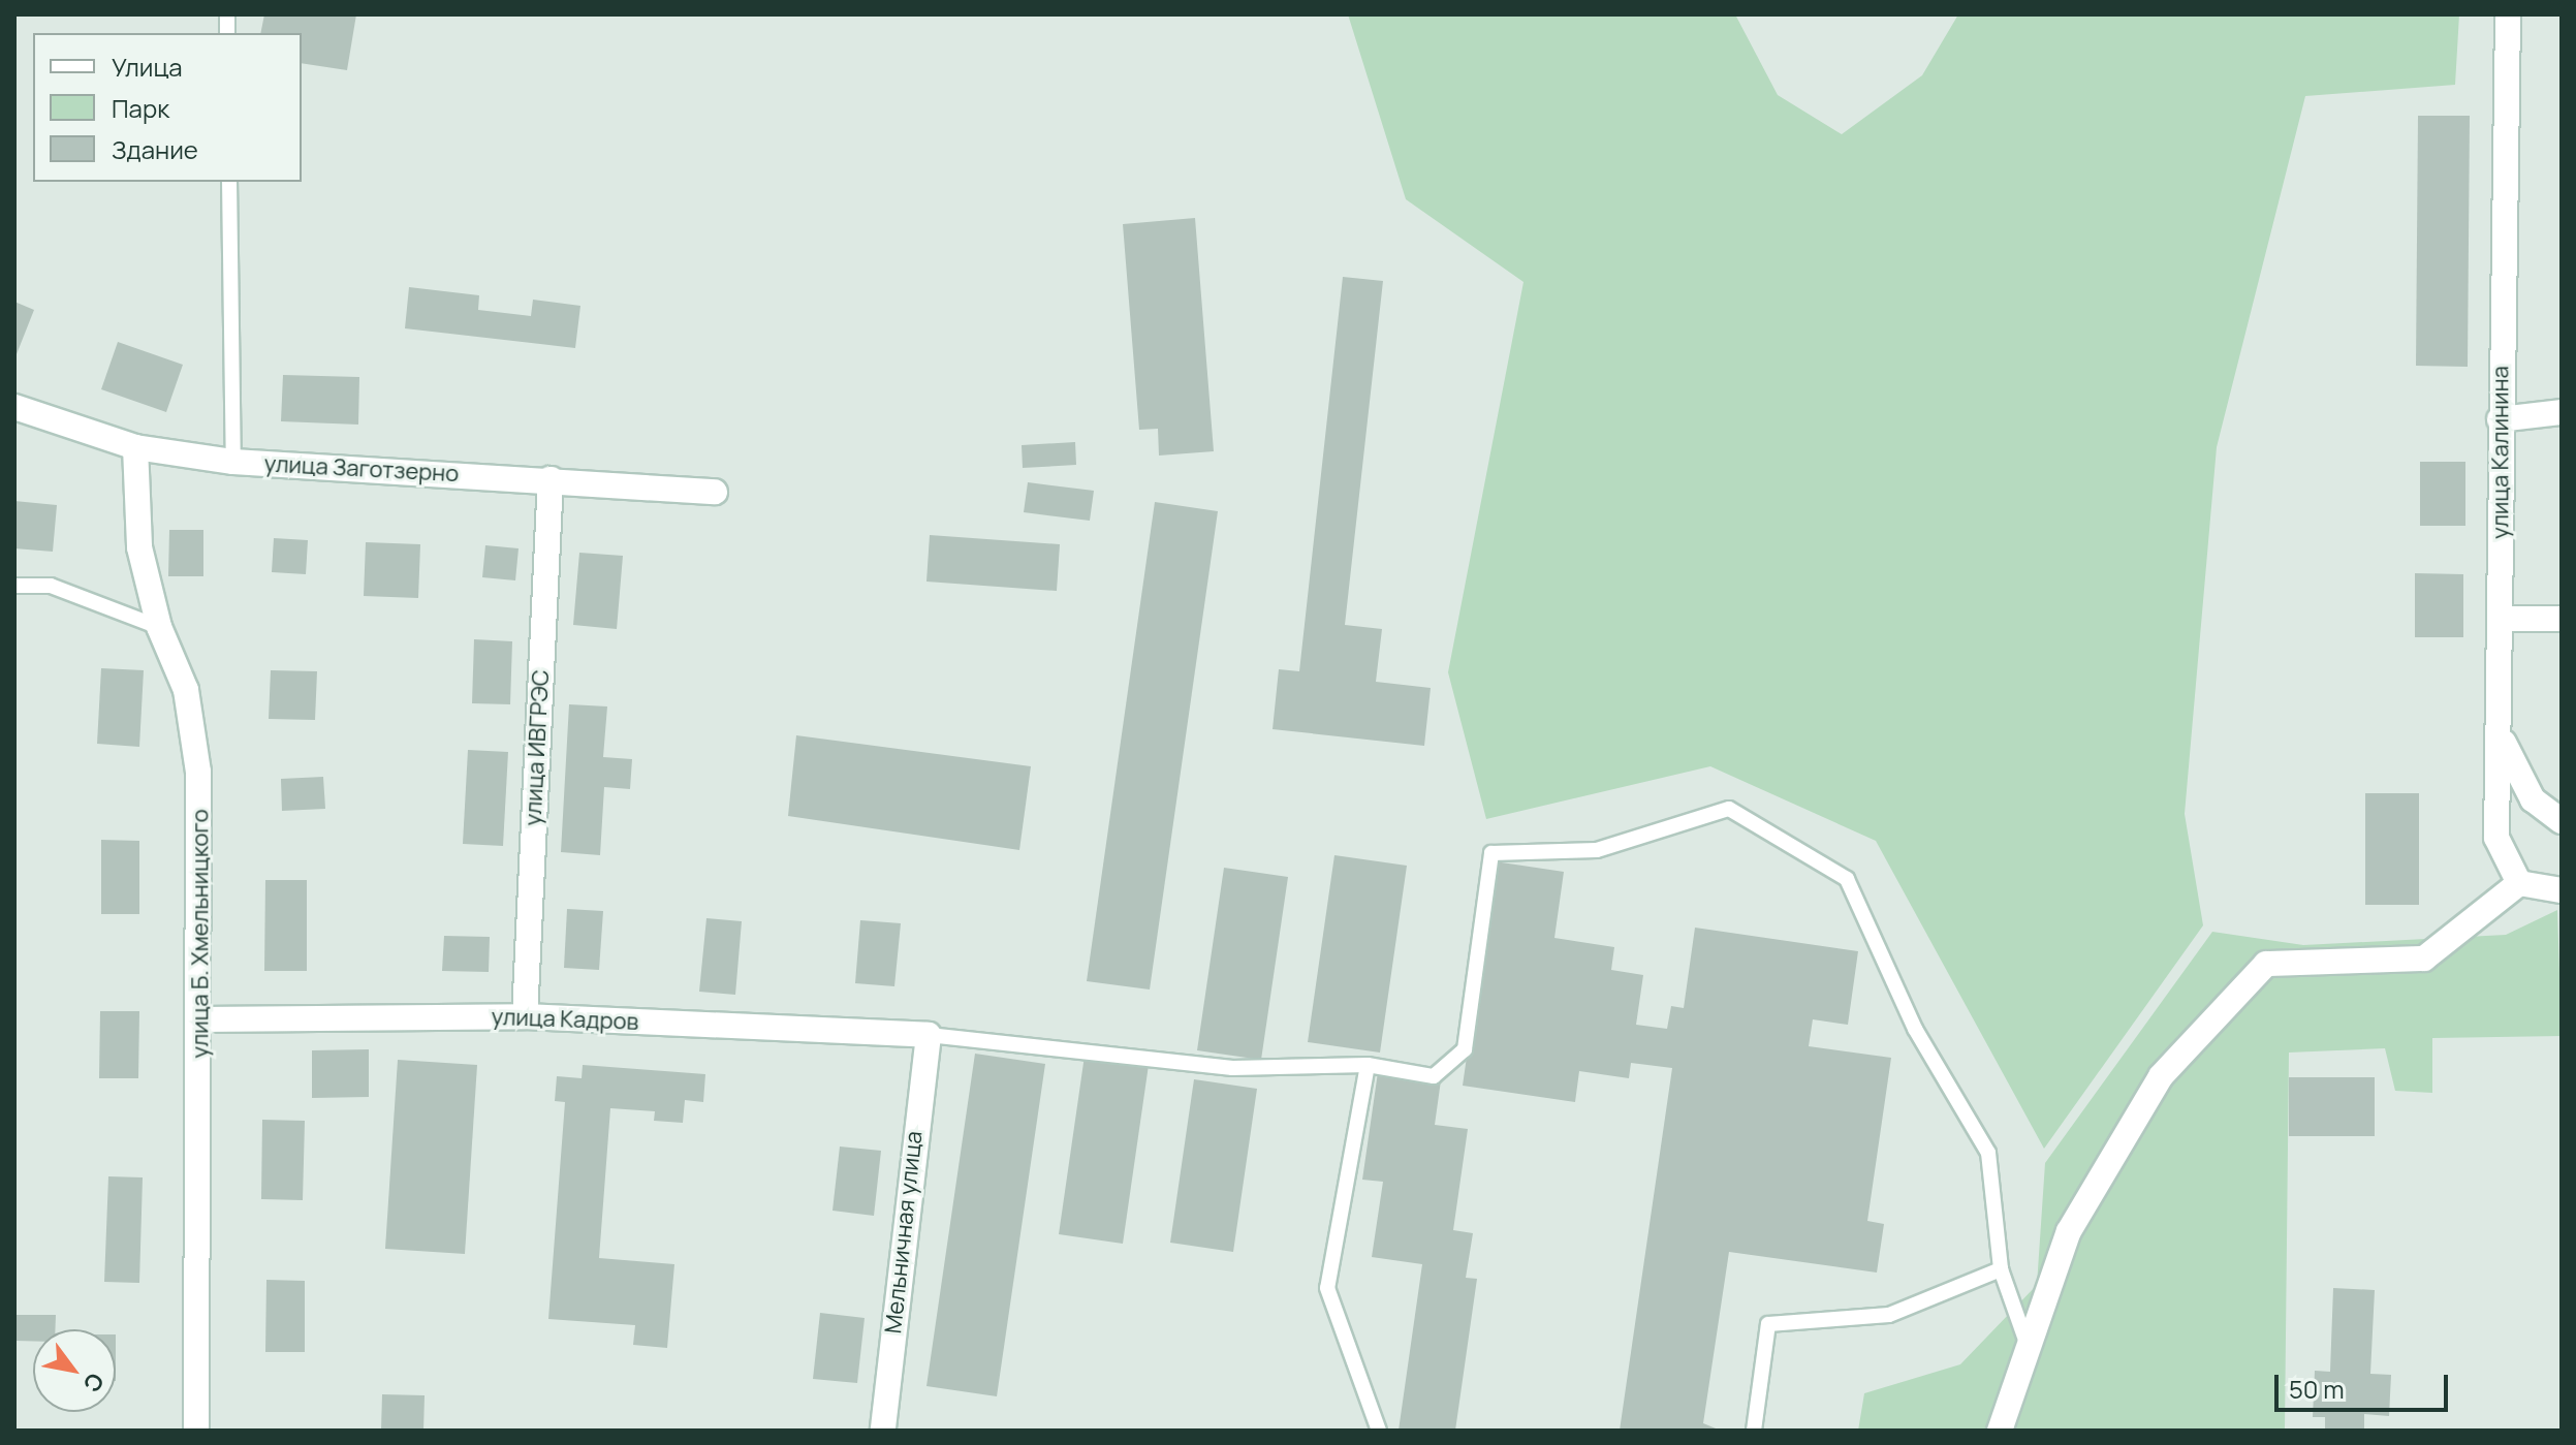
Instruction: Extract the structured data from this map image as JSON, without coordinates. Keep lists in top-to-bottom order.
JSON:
{
  "streets": {
    "street": [
      "улица Калинина",
      "улица Заготзерно",
      "улица ИВГРЭС",
      "улица Б. Хмельницкого",
      "улица Кадров",
      "Мельничная улица"
    ]
  },
  "crossings": [
    ["улица Заготзерно", "улица ИВГРЭС"],
    ["улица Заготзерно", "улица Б. Хмельницкого"],
    ["улица ИВГРЭС", "улица Кадров"],
    ["улица Б. Хмельницкого", "улица Кадров"],
    ["улица Кадров", "Мельничная улица"]
  ],
  "legend": ["Улица", "Парк", "Здание"],
  "scale_bar": "50 m",
  "north": "bottom right"
}
